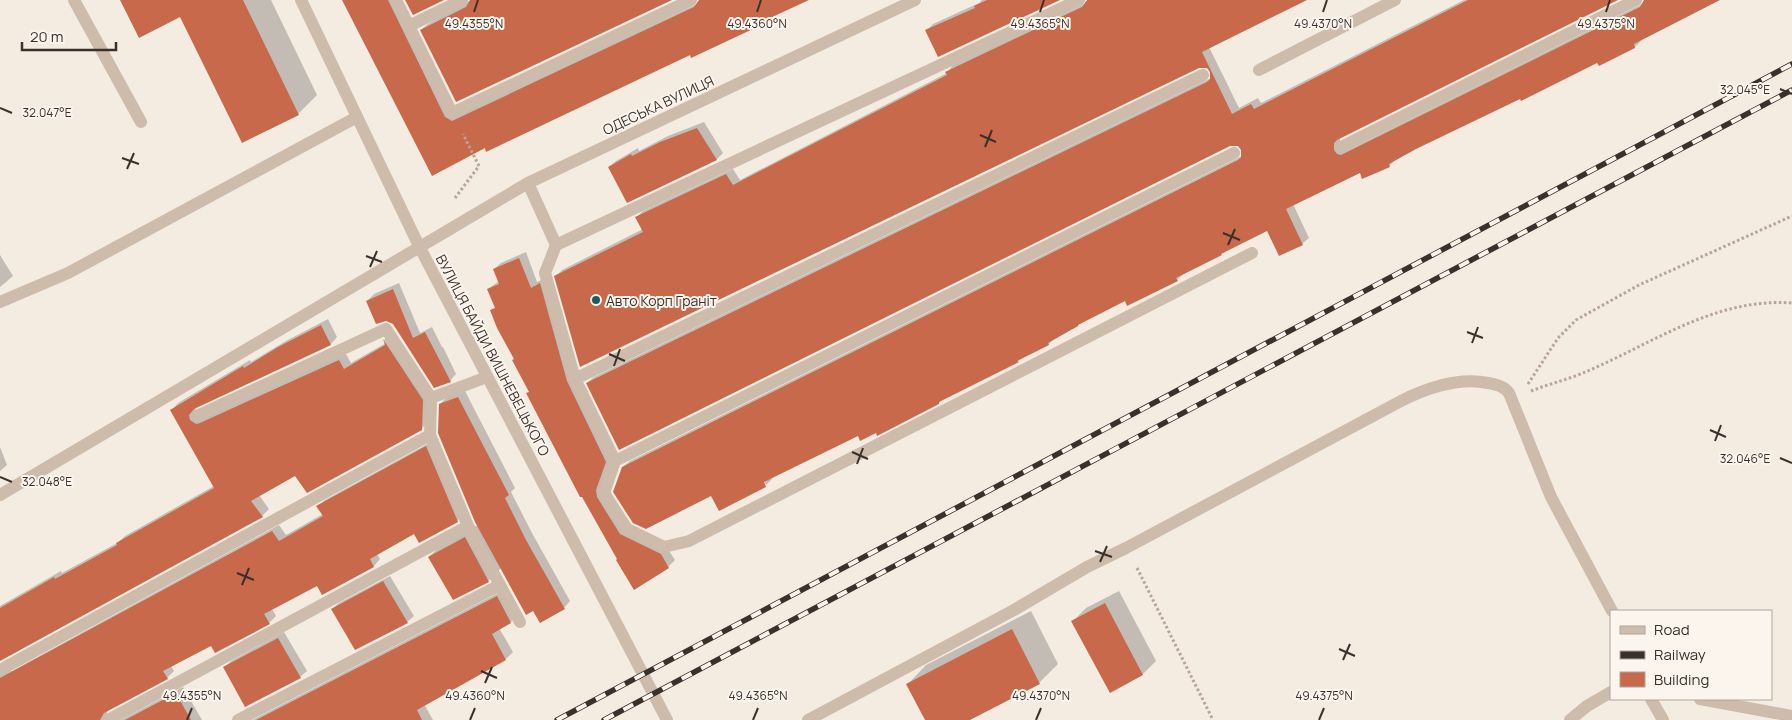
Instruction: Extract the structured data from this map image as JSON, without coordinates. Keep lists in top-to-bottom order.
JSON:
{
  "streets": {
    "street": ["ОДЕСЬКА ВУЛИЦЯ", "ВУЛИЦЯ БАЙДИ ВИШНЕВЕЦЬКОГО"]
  },
  "crossings": [
    ["ОДЕСЬКА ВУЛИЦЯ", "ВУЛИЦЯ БАЙДИ ВИШНЕВЕЦЬКОГО"]
  ],
  "places": ["Авто Корп Граніт"],
  "legend": ["Road", "Railway", "Building"],
  "scale_bar": "20 m",
  "coordinates": [
    "49.4355°N",
    "49.4360°N",
    "49.4365°N",
    "49.4370°N",
    "49.4375°N",
    "32.045°E",
    "32.047°E",
    "32.046°E",
    "32.048°E"
  ]
}
